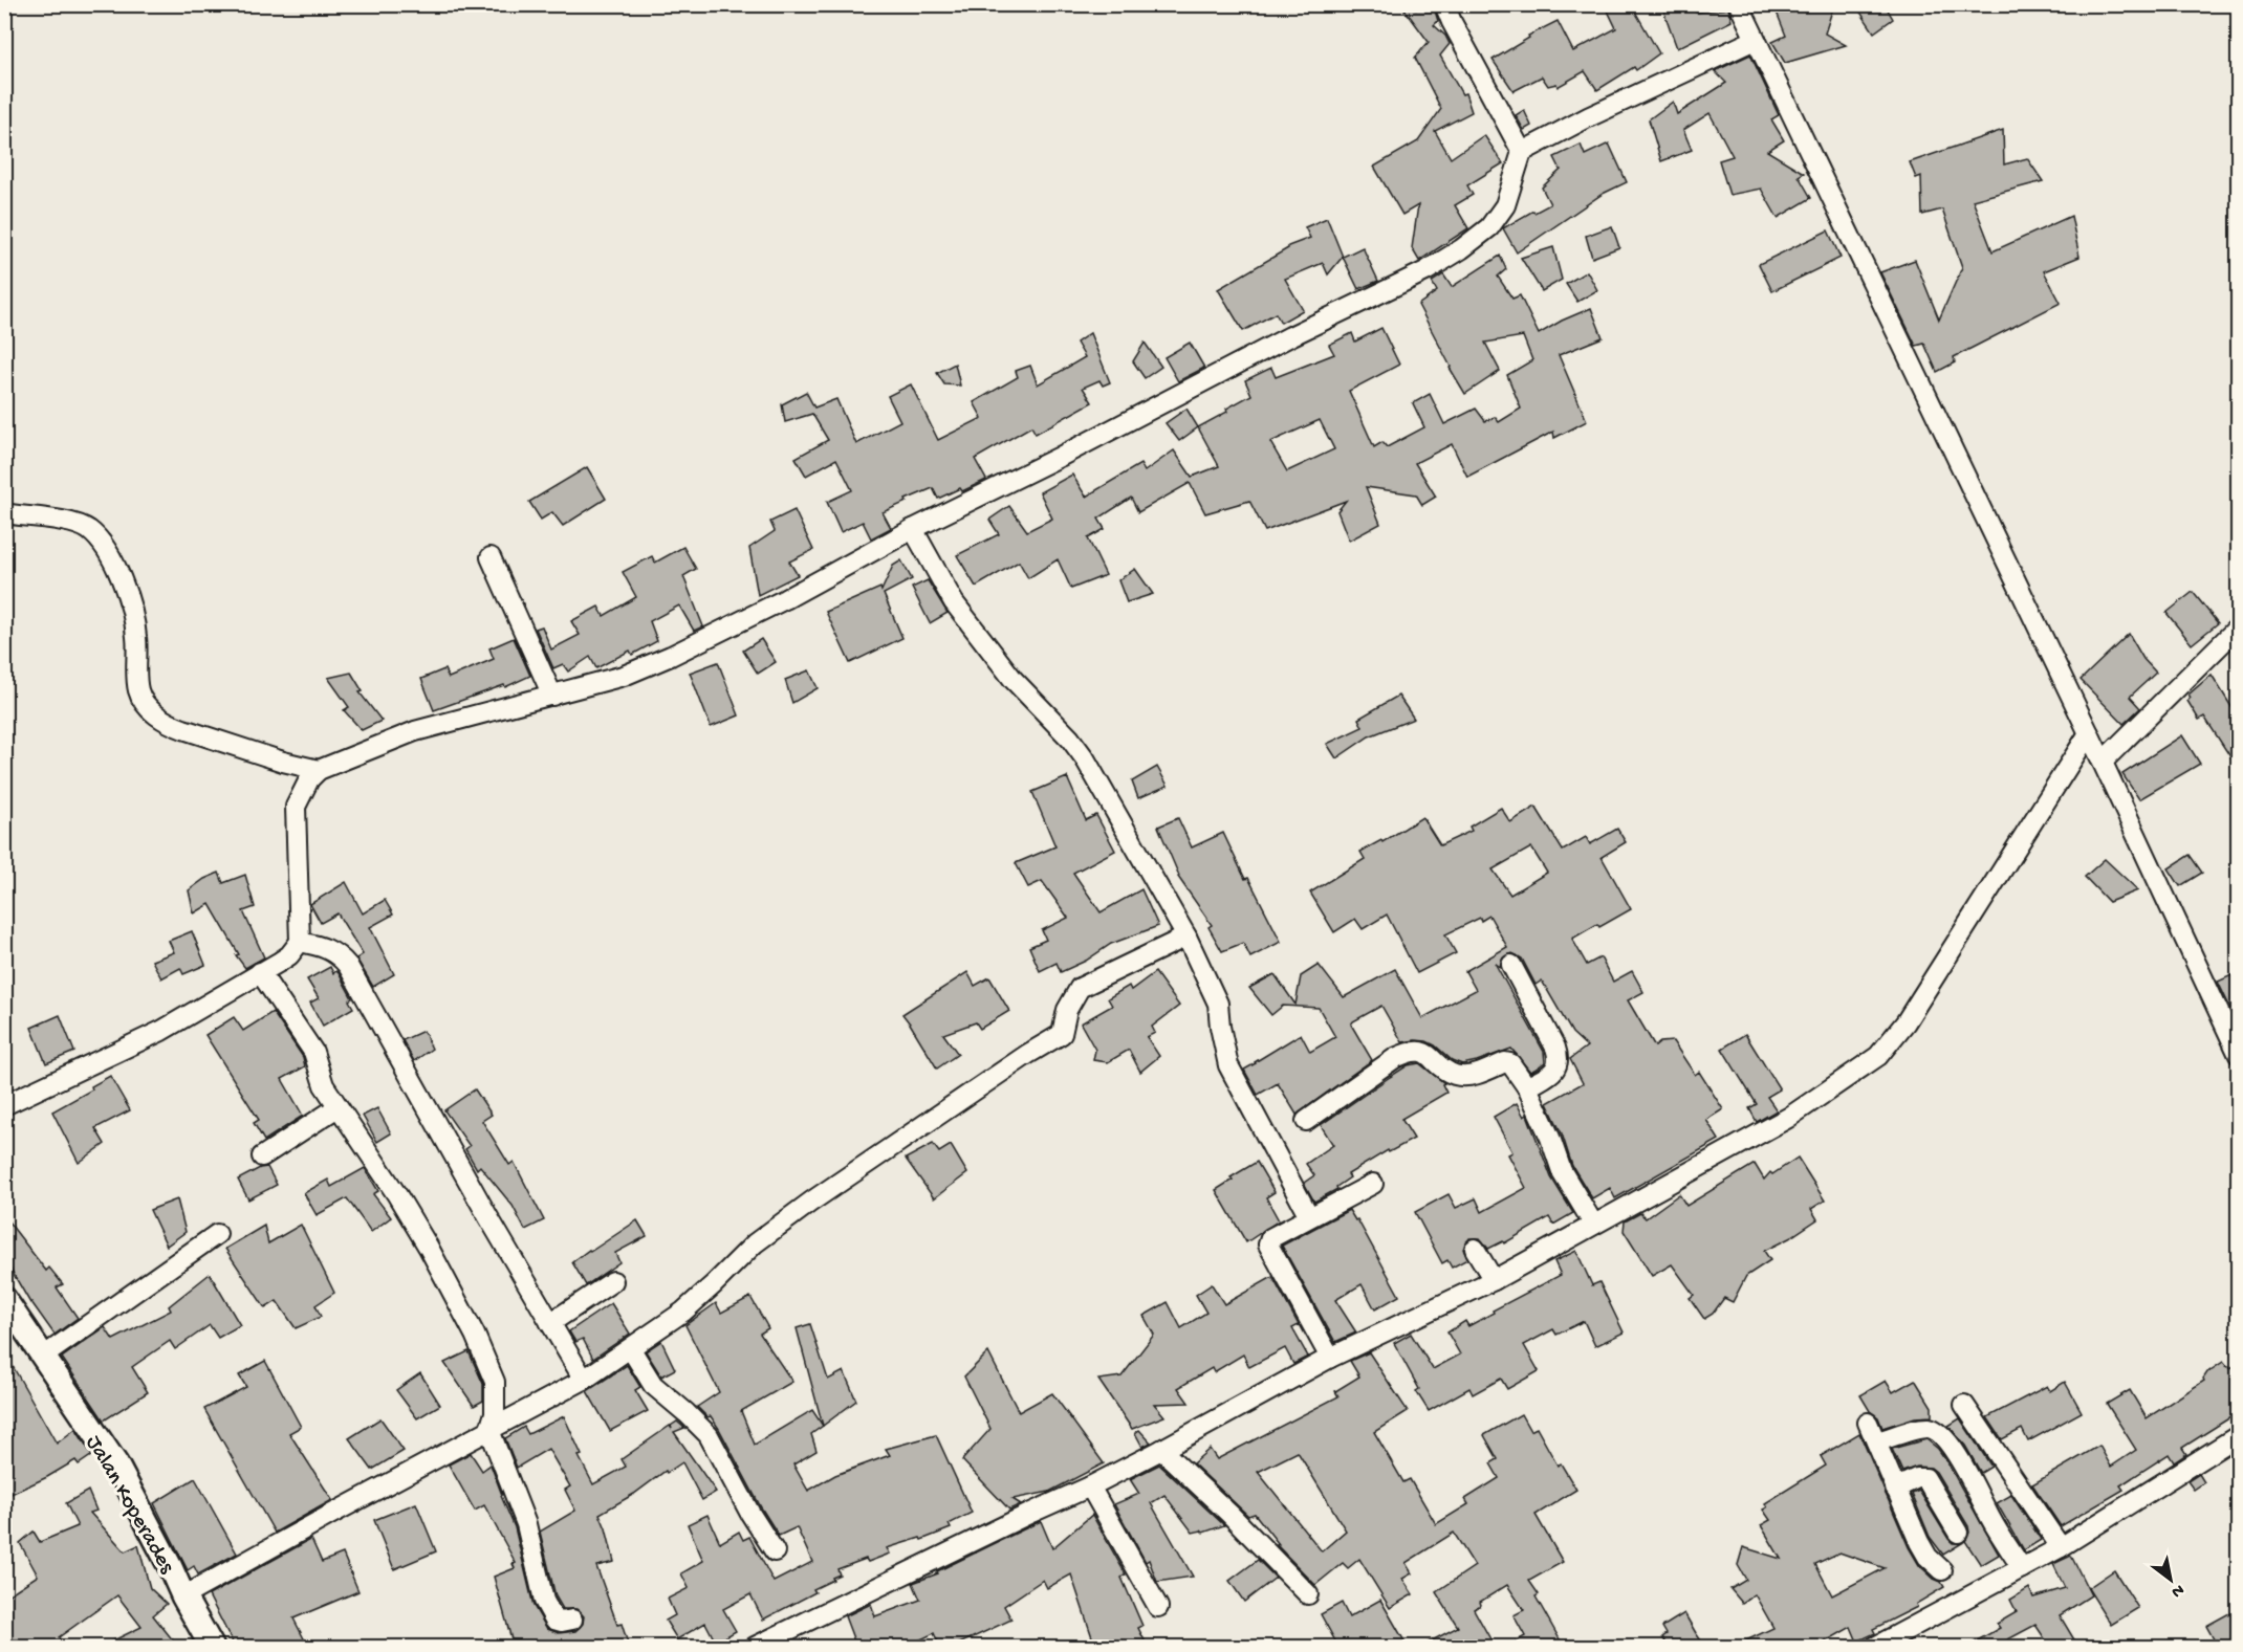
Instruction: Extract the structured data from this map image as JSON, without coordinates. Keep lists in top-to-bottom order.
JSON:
{
  "streets": {
    "street": ["Jalan Koperades"]
  },
  "north": "bottom right"
}
